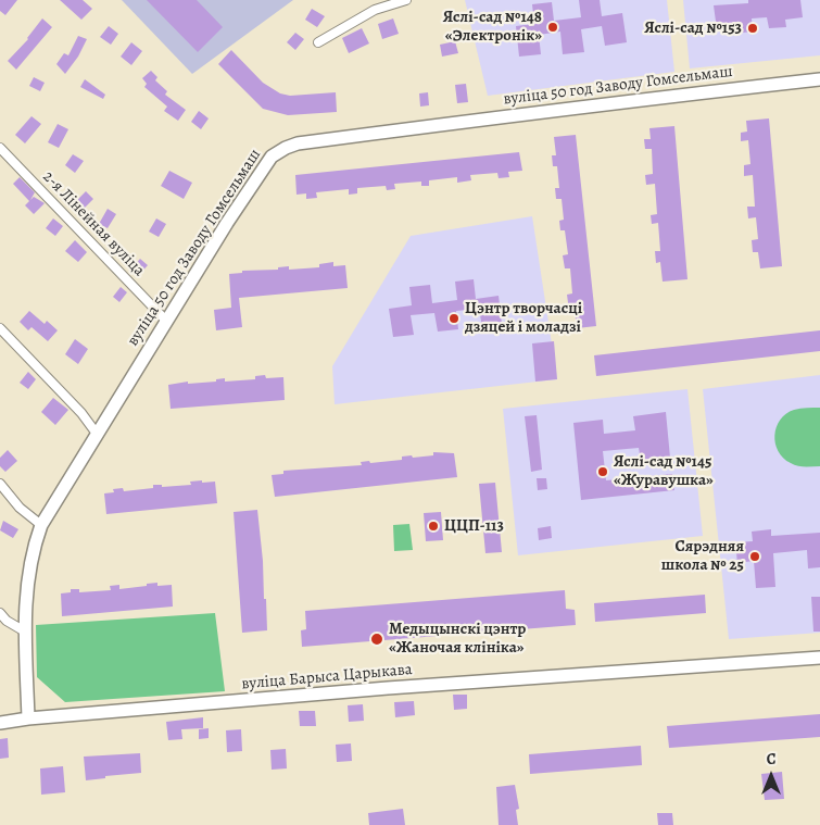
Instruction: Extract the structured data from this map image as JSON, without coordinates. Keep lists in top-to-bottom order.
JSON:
{
  "streets": {
    "street": ["вуліца 50 год Заводу Гомсельмаш", "2-я Лінейная вуліца", "вуліца Барыса Царыкава"]
  },
  "crossings": [
    ["вуліца 50 год Заводу Гомсельмаш", "2-я Лінейная вуліца"],
    ["вуліца 50 год Заводу Гомсельмаш", "вуліца Барыса Царыкава"]
  ],
  "places": [
    "Яслі-сад №148 «Электронік»",
    "Яслі-сад №153",
    "Цэнтр творчасці дзяцей і моладзі",
    "Яслі-сад №145 «Журавушка»",
    "ЦЦП-113",
    "Сярэдняя школа № 25",
    "Медыцынскі цэнтр «Жаночая клініка»"
  ],
  "north": "top"
}
